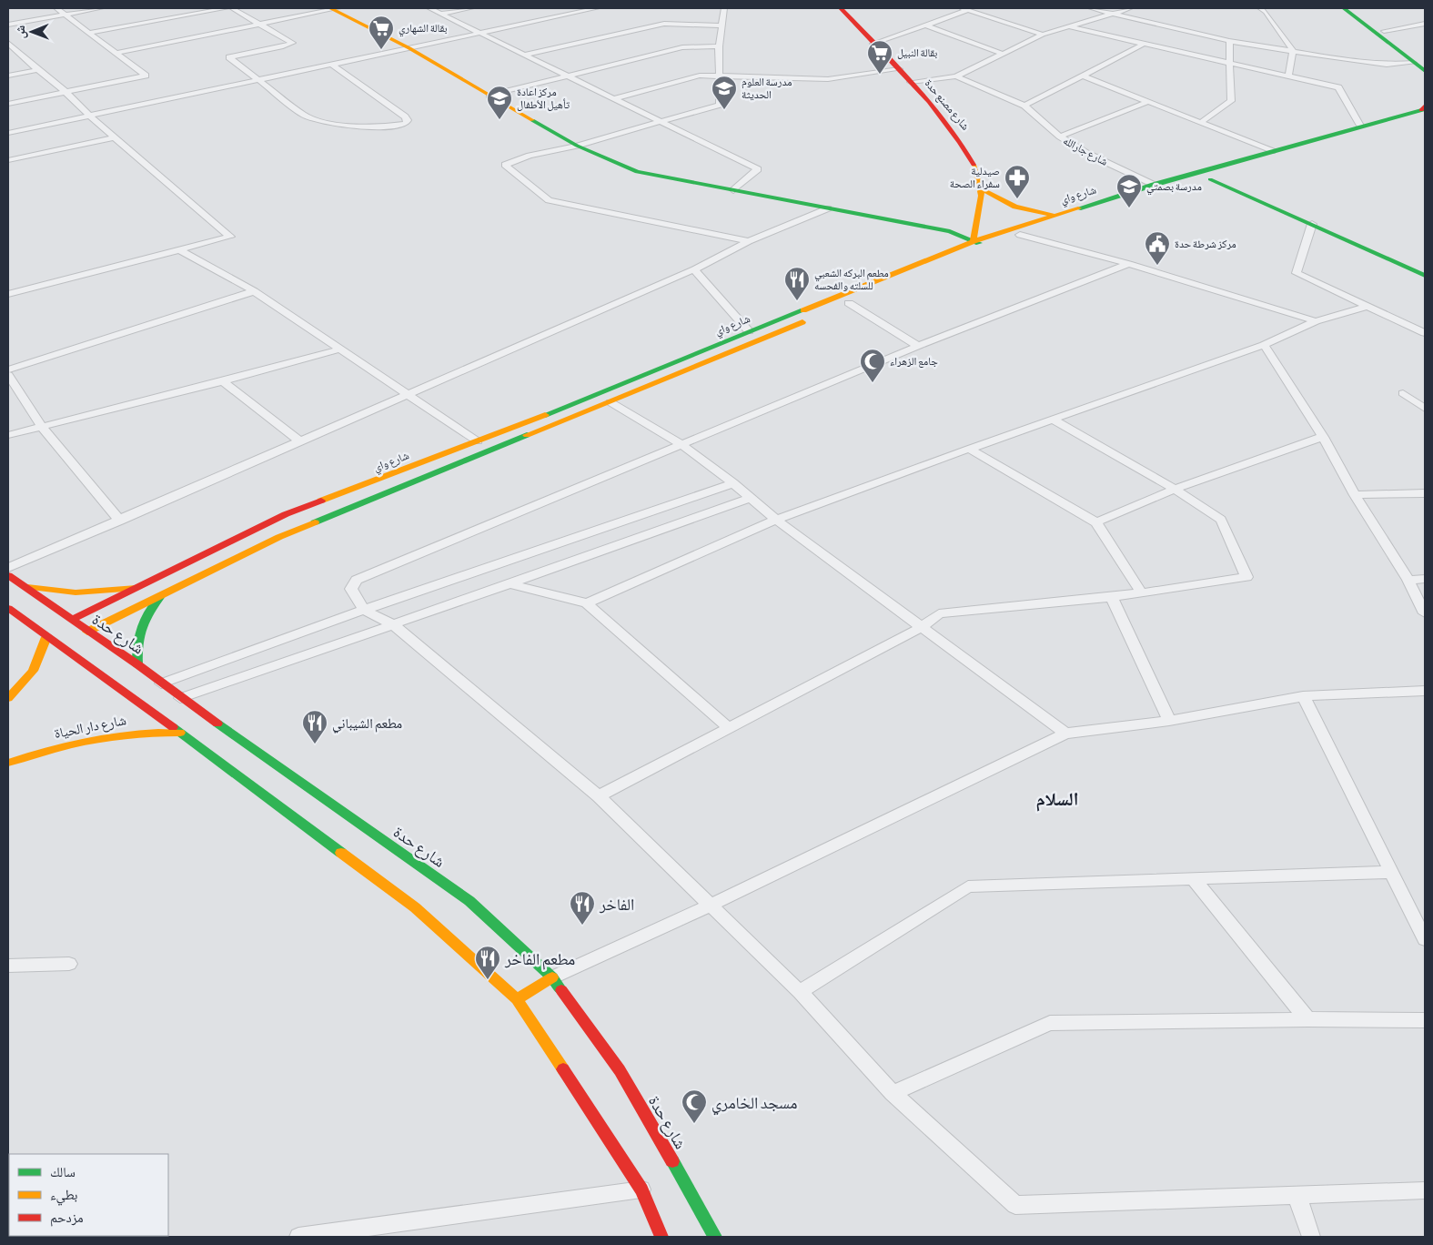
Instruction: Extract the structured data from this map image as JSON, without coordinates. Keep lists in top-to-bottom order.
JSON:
{
  "streets": {
    "street": [
      "شارع مصنع حدة",
      "شارع جارالله",
      "شارع واي",
      "شارع حدة",
      "شارع دار الحياة"
    ]
  },
  "crossings": [
    ["شارع مصنع حدة", "شارع واي"],
    ["شارع جارالله", "شارع واي"],
    ["شارع واي", "شارع حدة"]
  ],
  "districts": ["السلام"],
  "places": {
    "supermarket": ["بقالة الشهاري", "بقالة النبيل"],
    "school or university": ["مدرسة العلوم الحديثة", "مركز اعادة تأهيل الأطفال", "مدرسة بصمتي"],
    "pharmacy": ["صيدلية سفراء الصحة"],
    "public building": ["مركز شرطة حدة"],
    "restaurant": [
      "مطعم البركه الشعبي للسلته والفحسه",
      "مطعم الشيباني",
      "الفاخر",
      "مطعم الفاخر"
    ],
    "mosque": ["جامع الزهراء", "مسجد الخامري"]
  },
  "legend": ["سالك", "بطيء", "مزدحم"],
  "north": "left"
}
